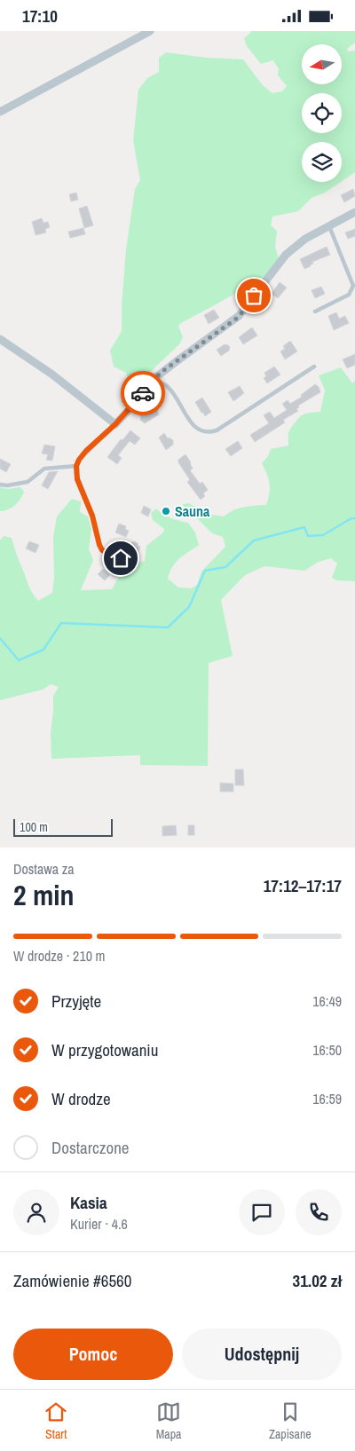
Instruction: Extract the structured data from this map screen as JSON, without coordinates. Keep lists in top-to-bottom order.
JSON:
{
  "places": ["Sauna"],
  "scale_bar": "100 m",
  "north": "left",
  "page": {
    "status": "17:10",
    "scale": "100 m",
    "heading": ["2 min", "Dostawa za", "17:12–17:17"],
    "panel": [
      "Kasia",
      "Kurier · 4.6",
      "Zamówienie #6560",
      "31.02 zł"
    ],
    "bar": "W drodze · 210 m",
    "list": [
      ["Przyjęte", "16:49"],
      ["W przygotowaniu", "16:50"],
      ["W drodze", "16:59"],
      "Dostarczone"
    ],
    "buttons": ["Pomoc", "Udostępnij"],
    "tabs": ["Start", "Mapa", "Zapisane"]
  }
}
